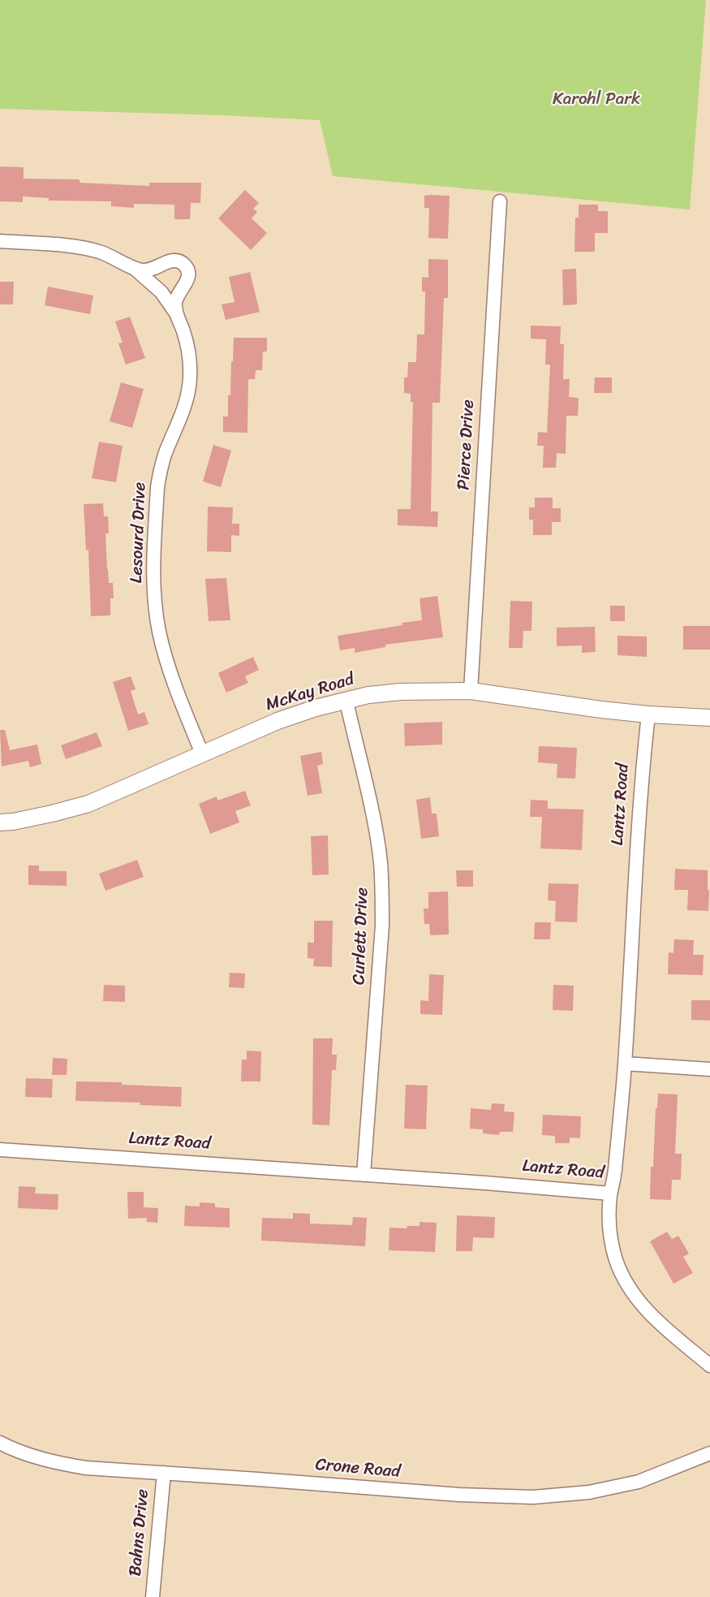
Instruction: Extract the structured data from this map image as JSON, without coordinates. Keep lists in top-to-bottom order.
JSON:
{
  "streets": {
    "street": [
      "Pierce Drive",
      "Lesourd Drive",
      "McKay Road",
      "Lantz Road",
      "Curlett Drive",
      "Crone Road",
      "Bahns Drive"
    ]
  },
  "crossings": [
    ["Pierce Drive", "McKay Road"],
    ["Lesourd Drive", "McKay Road"],
    ["McKay Road", "Lantz Road"],
    ["McKay Road", "Curlett Drive"],
    ["Lantz Road", "Curlett Drive"],
    ["Crone Road", "Bahns Drive"]
  ],
  "parks": ["Karohl Park"]
}
